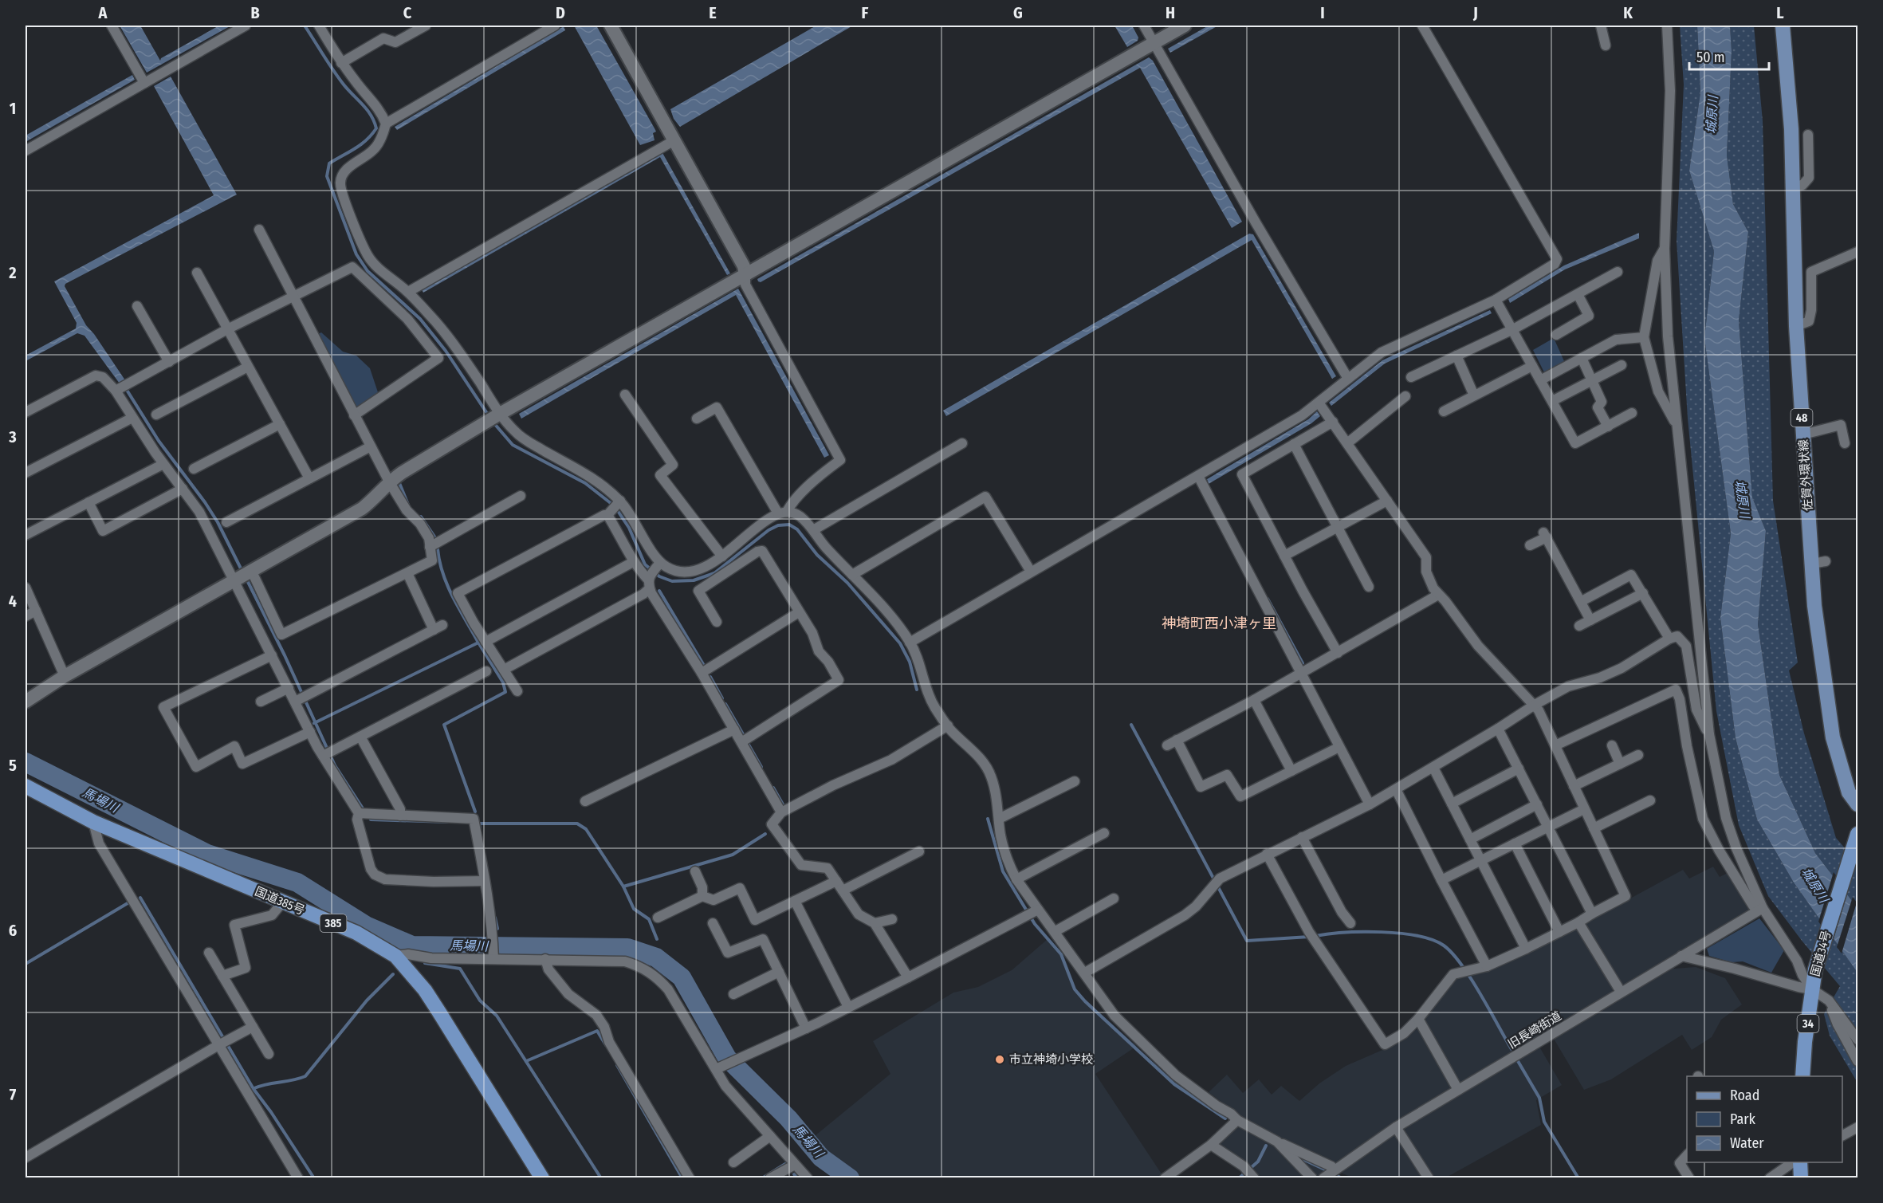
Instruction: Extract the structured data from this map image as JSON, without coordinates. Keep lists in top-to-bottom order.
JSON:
{
  "streets": {
    "highway": [
      "国道385号",
      "385",
      "国道34号",
      "34"
    ],
    "main road": ["48", "佐賀外環状線"],
    "street": ["旧長崎街道"]
  },
  "districts": ["神埼町西小津ヶ里"],
  "water": ["城原川", "馬場川"],
  "places": ["市立神埼小学校"],
  "legend": ["Road", "Park", "Water"],
  "scale_bar": "50 m",
  "grid": {
    "columns": [
      "A",
      "B",
      "C",
      "D",
      "E",
      "F",
      "G",
      "H",
      "I",
      "J",
      "K",
      "L"
    ],
    "rows": [
      "1",
      "2",
      "3",
      "4",
      "5",
      "6",
      "7"
    ]
  }
}
